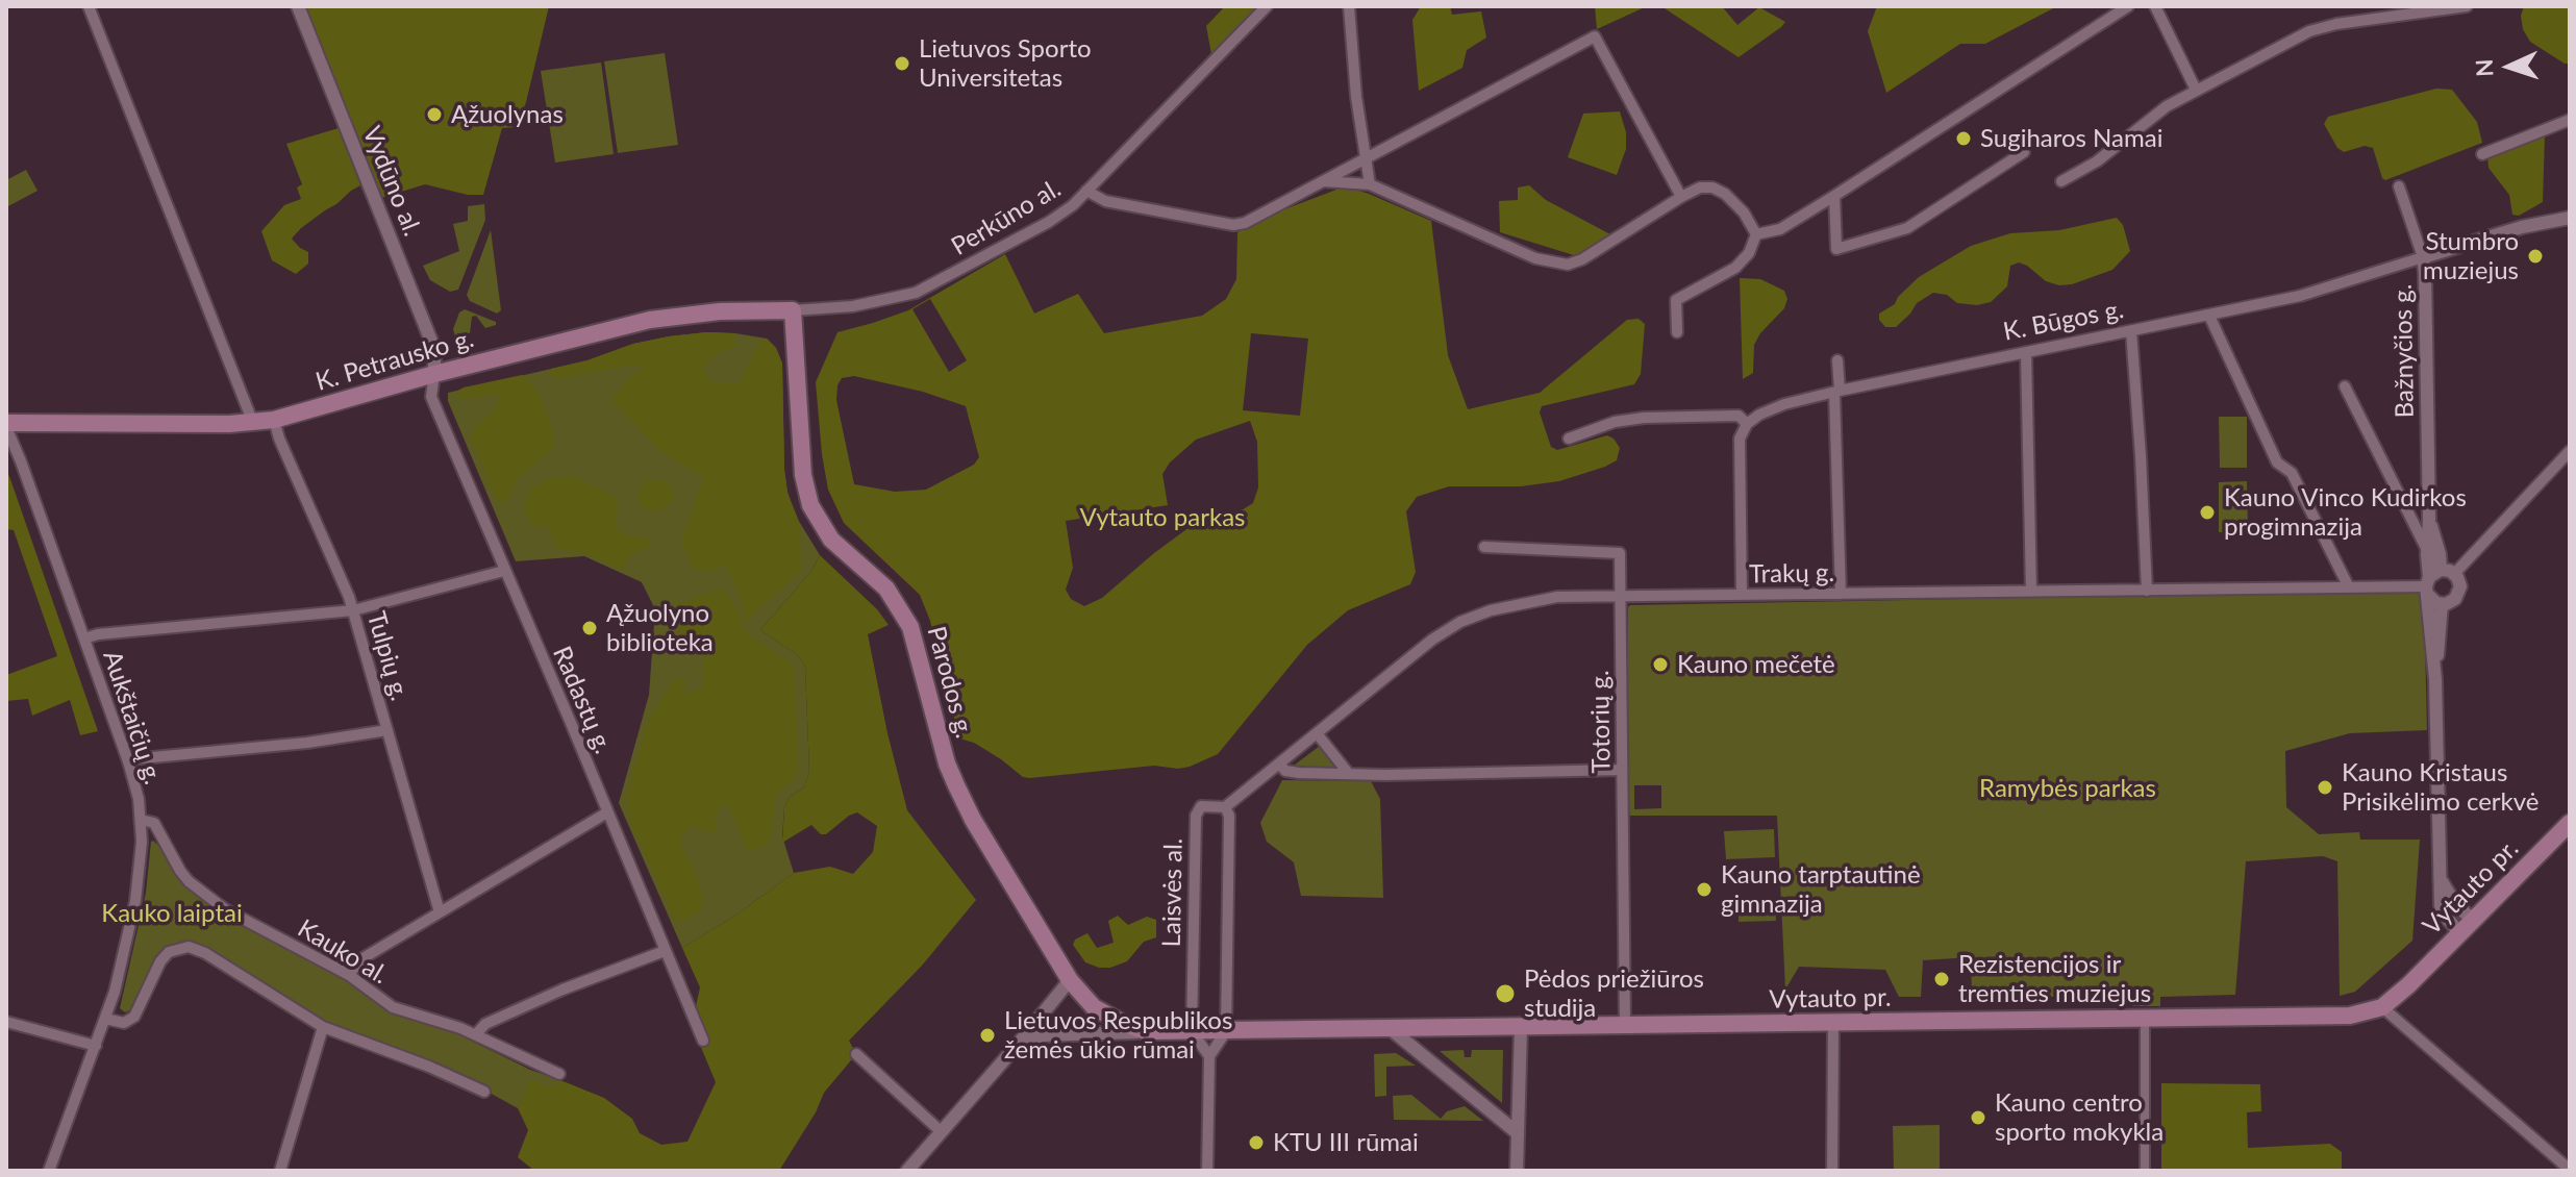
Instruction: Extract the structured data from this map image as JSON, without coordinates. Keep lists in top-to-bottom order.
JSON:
{
  "streets": {
    "main road": ["K. Petrausko g.", "Parodos g.", "Vytauto pr."],
    "street": [
      "Vydūno al.",
      "Perkūno al.",
      "K. Būgos g.",
      "Bažnyčios g.",
      "Trakų g.",
      "Tulpių g.",
      "Radastų g.",
      "Aukštaičių g.",
      "Totorių g.",
      "Laisvės al.",
      "Kauko al."
    ]
  },
  "crossings": [
    ["Vydūno al.", "K. Petrausko g."],
    ["Vydūno al.", "Radastų g."],
    ["Perkūno al.", "K. Petrausko g."],
    ["Perkūno al.", "Parodos g."],
    ["K. Būgos g.", "Bažnyčios g."],
    ["Bažnyčios g.", "Trakų g."],
    ["Bažnyčios g.", "Vytauto pr."],
    ["K. Petrausko g.", "Tulpių g."],
    ["K. Petrausko g.", "Parodos g."],
    ["K. Petrausko g.", "Radastų g."],
    ["K. Petrausko g.", "Aukštaičių g."],
    ["Trakų g.", "Totorių g."],
    ["Trakų g.", "Laisvės al."],
    ["Parodos g.", "Vytauto pr."],
    ["Aukštaičių g.", "Kauko al."],
    ["Totorių g.", "Vytauto pr."],
    ["Vytauto pr.", "Laisvės al."]
  ],
  "parks": ["Vytauto parkas", "Ramybės parkas", "Kauko laiptai"],
  "places": [
    "Lietuvos Sporto Universitetas",
    "Ąžuolynas",
    "Sugiharos Namai",
    "Stumbro muziejus",
    "Kauno Vinco Kudirkos progimnazija",
    "Ąžuolyno biblioteka",
    "Kauno mečetė",
    "Kauno Kristaus Prisikėlimo cerkvė",
    "Kauno tarptautinė gimnazija",
    "Rezistencijos ir tremties muziejus",
    "Pėdos priežiūros studija",
    "Lietuvos Respublikos žemės ūkio rūmai",
    "Kauno centro sporto mokykla",
    "KTU III rūmai"
  ],
  "north": "left"
}
